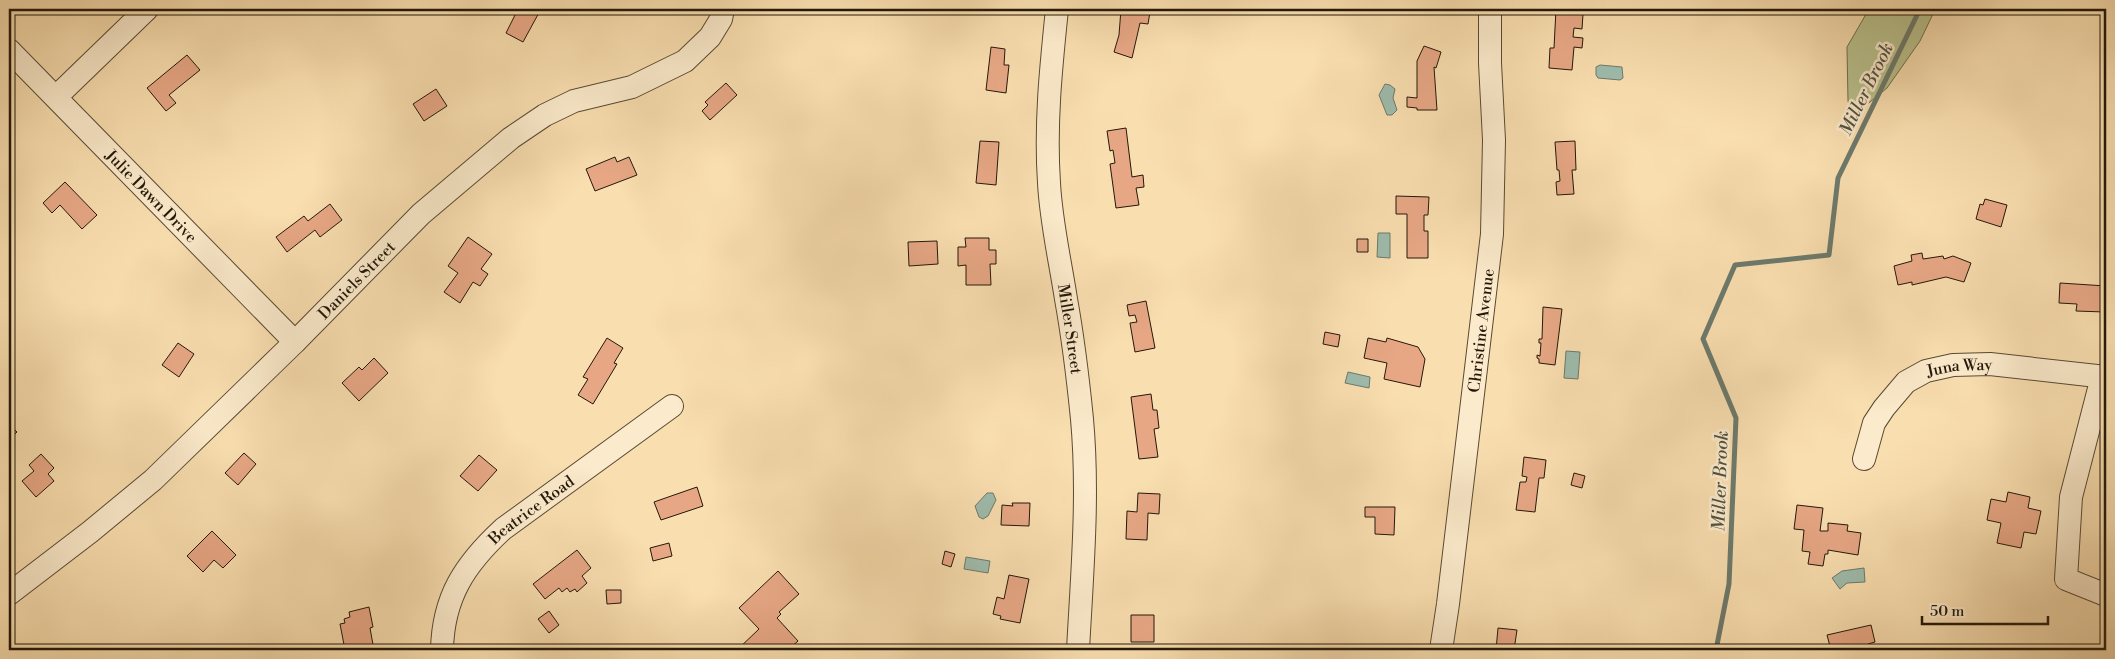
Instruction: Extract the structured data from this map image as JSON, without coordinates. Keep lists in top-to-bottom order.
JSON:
{
  "streets": {
    "street": [
      "Julie Dawn Drive",
      "Daniels Street",
      "Miller Street",
      "Christine Avenue",
      "Juna Way",
      "Beatrice Road"
    ]
  },
  "crossings": [
    ["Julie Dawn Drive", "Daniels Street"]
  ],
  "water": ["Miller Brook"],
  "scale_bar": "50 m"
}
